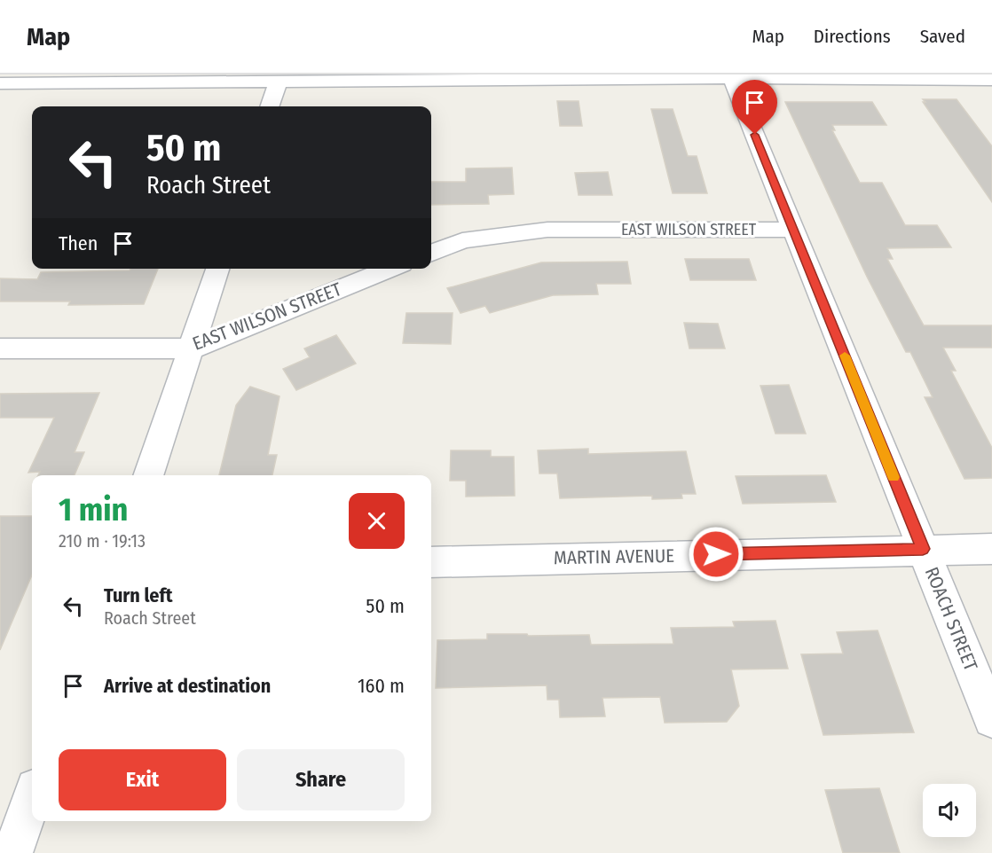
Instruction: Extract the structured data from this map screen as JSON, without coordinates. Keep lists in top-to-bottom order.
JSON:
{
  "streets": {
    "street": ["EAST WILSON STREET", "MARTIN AVENUE", "ROACH STREET"]
  },
  "crossings": [
    ["EAST WILSON STREET", "ROACH STREET"],
    ["MARTIN AVENUE", "ROACH STREET"]
  ],
  "page": {
    "header": "Map",
    "nav": ["Map", "Directions", "Saved"],
    "turn": ["50 m", "Roach Street"],
    "then": "Then",
    "heading": ["1 min", "210 m · 19:13"],
    "list": [
      {
        "name": "Turn left",
        "note": "Roach Street",
        "value": "50 m"
      },
      {
        "name": "Arrive at destination",
        "value": "160 m"
      }
    ],
    "buttons": ["Exit", "Share"]
  }
}
